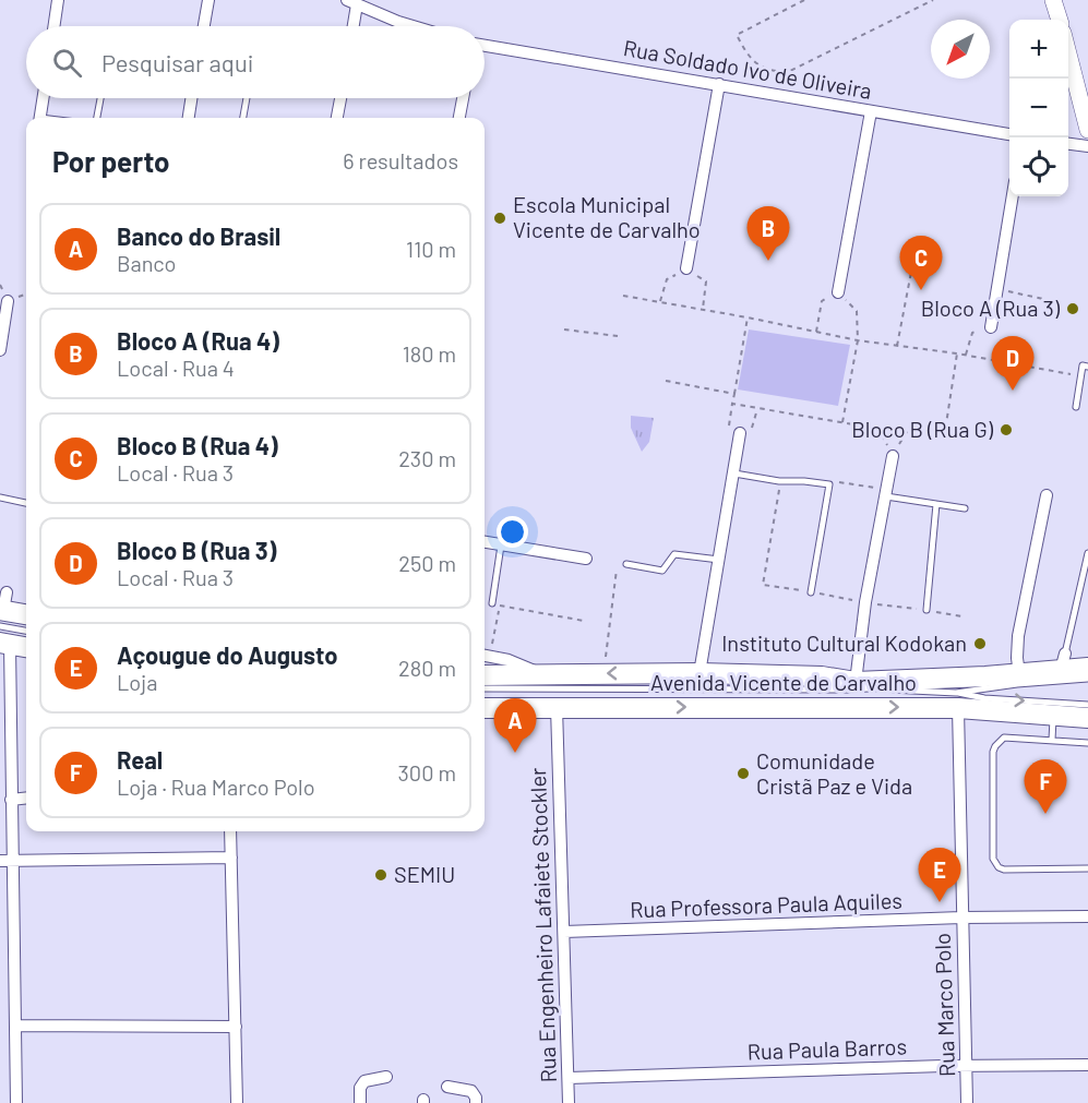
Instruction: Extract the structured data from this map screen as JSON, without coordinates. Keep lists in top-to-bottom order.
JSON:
{
  "streets": {
    "main road": ["Avenida Vicente de Carvalho"],
    "street": [
      "Rua Soldado Ivo de Oliveira",
      "Rua Professora Paula Aquiles",
      "Rua Engenheiro Lafaiete Stockler",
      "Rua Marco Polo",
      "Rua Paula Barros"
    ]
  },
  "crossings": [
    ["Avenida Vicente de Carvalho", "Rua Engenheiro Lafaiete Stockler"],
    ["Avenida Vicente de Carvalho", "Rua Marco Polo"],
    ["Rua Professora Paula Aquiles", "Rua Engenheiro Lafaiete Stockler"],
    ["Rua Professora Paula Aquiles", "Rua Marco Polo"],
    ["Rua Engenheiro Lafaiete Stockler", "Rua Paula Barros"],
    ["Rua Marco Polo", "Rua Paula Barros"]
  ],
  "places": [
    "Escola Municipal Vicente de Carvalho",
    "Bloco A (Rua 3)",
    "Bloco B (Rua G)",
    "Instituto Cultural Kodokan",
    "Comunidade Cristã Paz e Vida",
    "SEMIU"
  ],
  "north": "bottom left",
  "page": {
    "map_buttons": ["+", "−"],
    "search": "Pesquisar aqui",
    "heading": ["Por perto", "6 resultados"],
    "list": [
      {
        "mark": "A",
        "name": "Banco do Brasil",
        "note": "Banco",
        "value": "110 m"
      },
      {
        "mark": "B",
        "name": "Bloco A (Rua 4)",
        "note": "Local · Rua 4",
        "value": "180 m"
      },
      {
        "mark": "C",
        "name": "Bloco B (Rua 4)",
        "note": "Local · Rua 3",
        "value": "230 m"
      },
      {
        "mark": "D",
        "name": "Bloco B (Rua 3)",
        "note": "Local · Rua 3",
        "value": "250 m"
      },
      {
        "mark": "E",
        "name": "Açougue do Augusto",
        "note": "Loja",
        "value": "280 m"
      },
      {
        "mark": "F",
        "name": "Real",
        "note": "Loja · Rua Marco Polo",
        "value": "300 m"
      }
    ],
    "pins": [
      "B",
      "C",
      "D",
      "A",
      "F",
      "E"
    ]
  }
}
